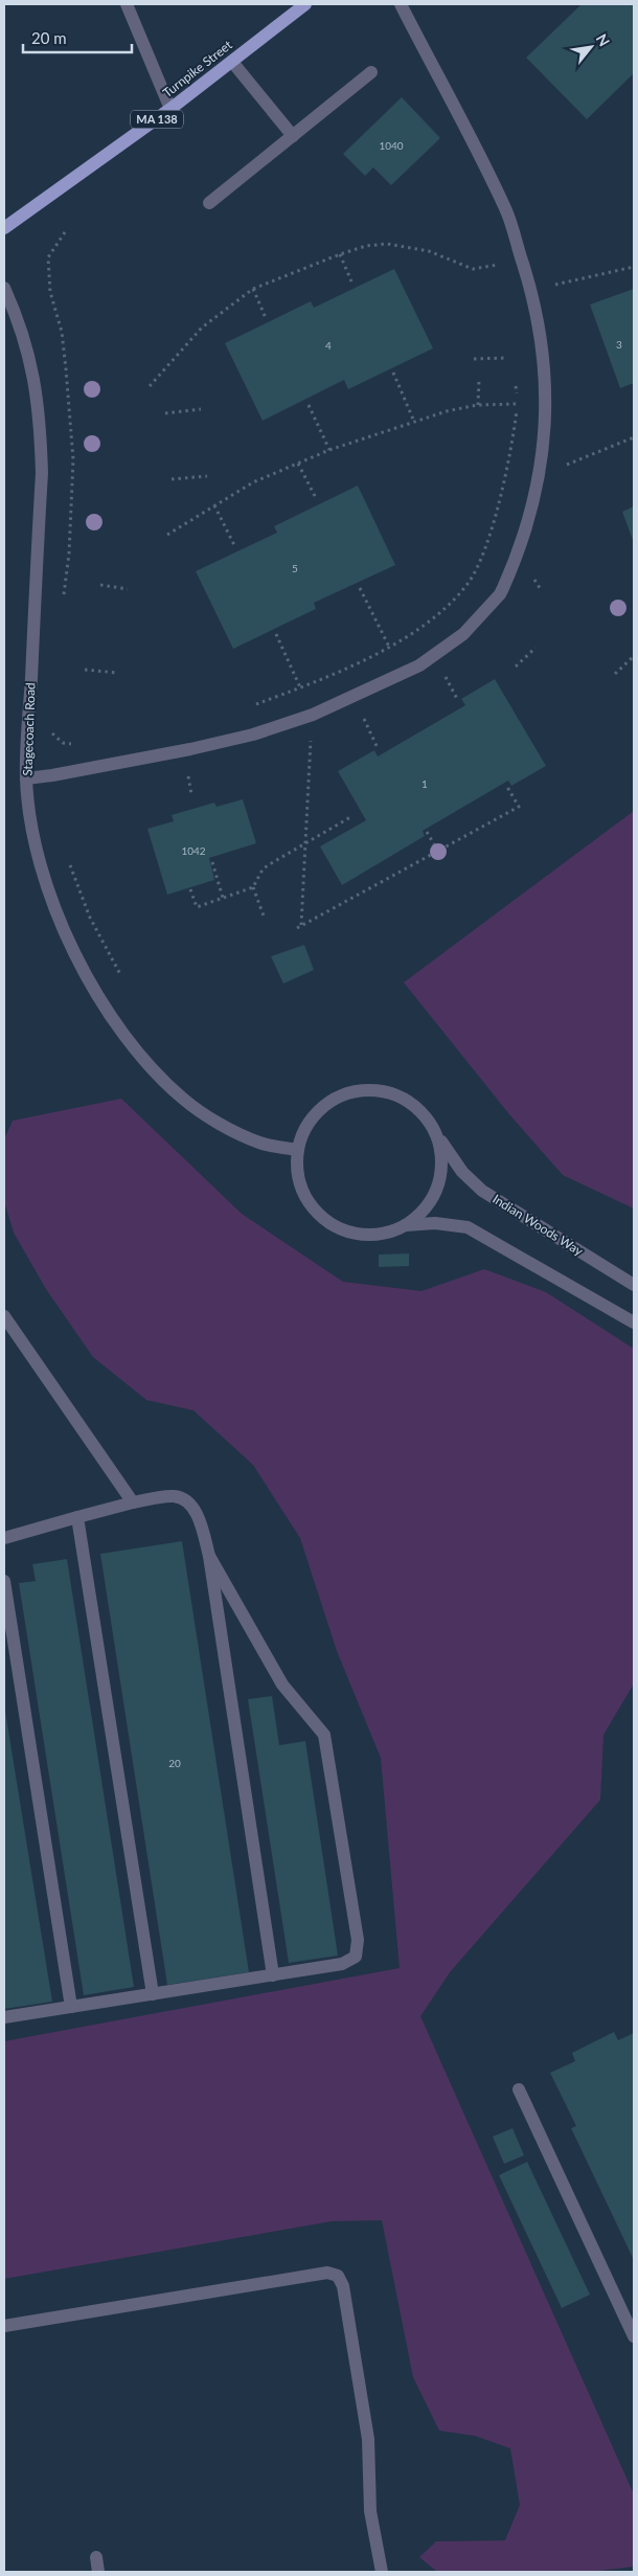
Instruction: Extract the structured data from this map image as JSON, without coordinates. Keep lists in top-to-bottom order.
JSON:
{
  "streets": {
    "main road": ["Turnpike Street", "MA 138"],
    "street": ["Stagecoach Road", "Indian Woods Way"]
  },
  "crossings": [
    ["Stagecoach Road", "Indian Woods Way"]
  ],
  "house_numbers": [
    "1040",
    "3",
    "4",
    "5",
    "1",
    "1042",
    "20"
  ],
  "scale_bar": "20 m",
  "north": "top right"
}
